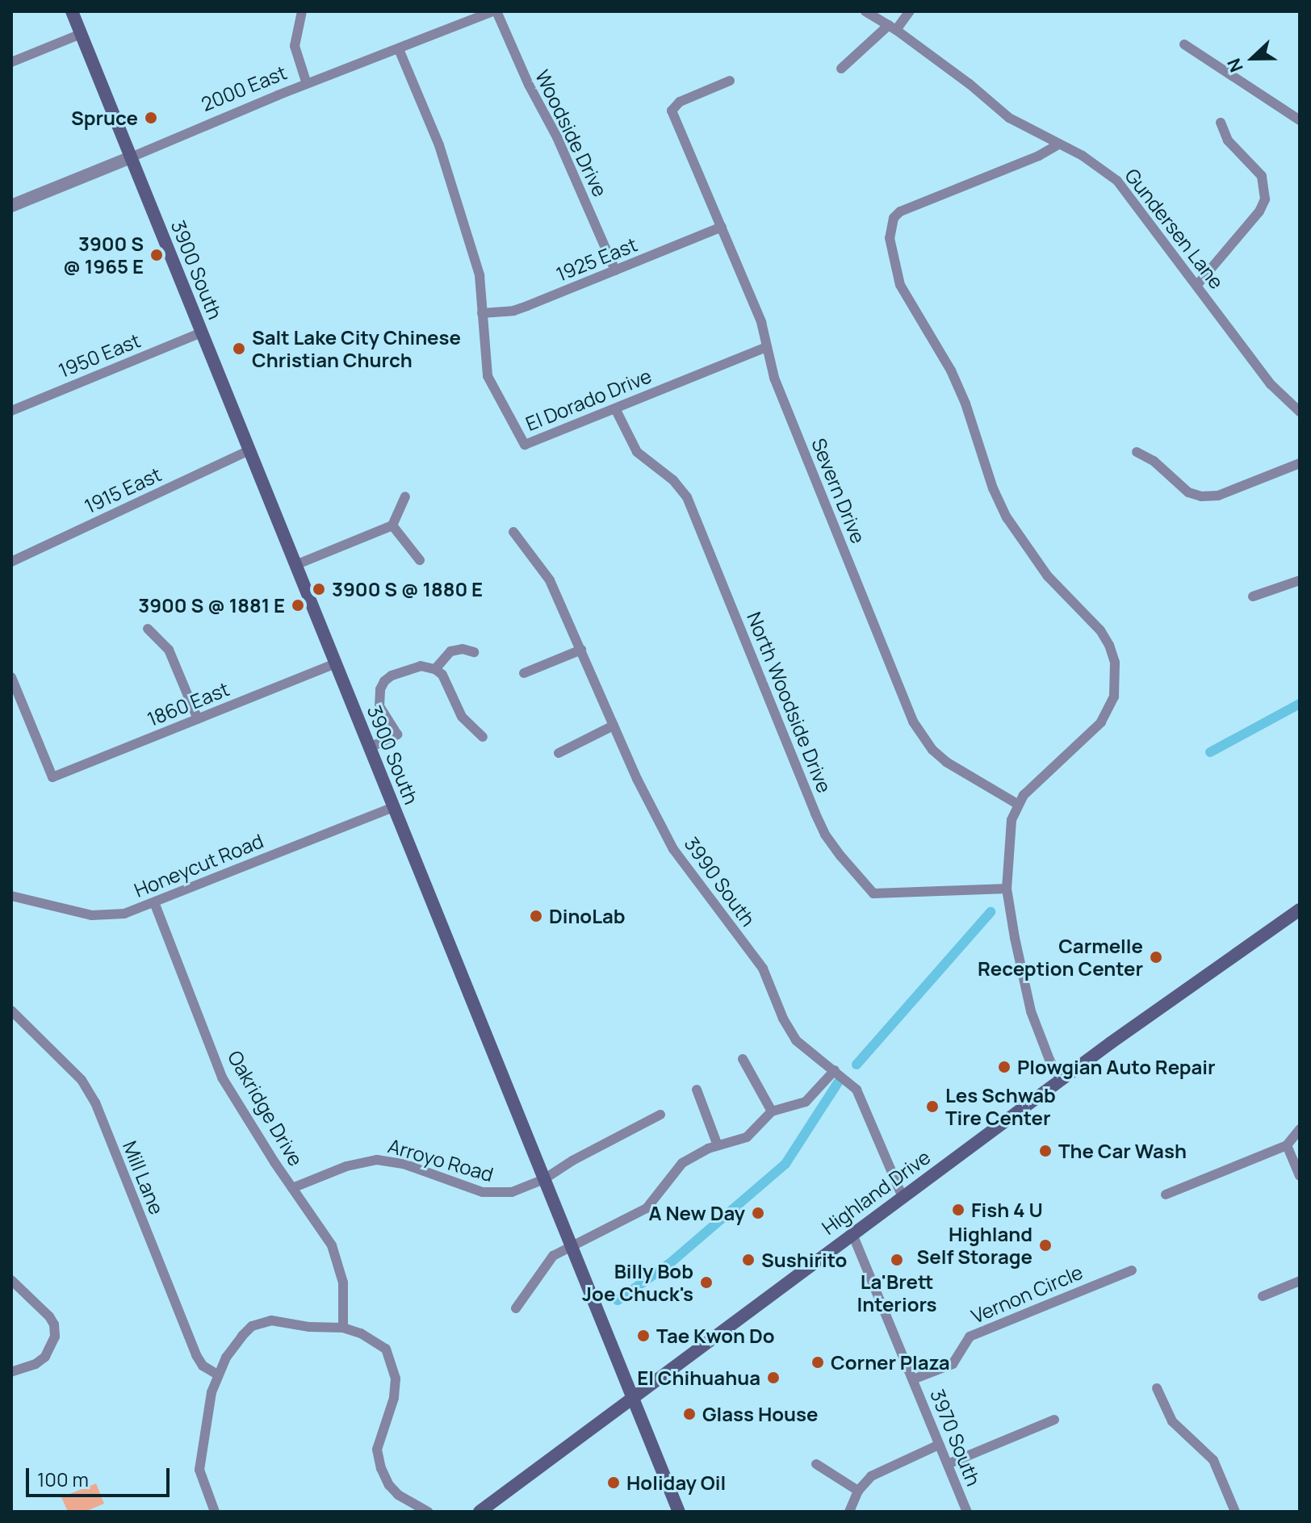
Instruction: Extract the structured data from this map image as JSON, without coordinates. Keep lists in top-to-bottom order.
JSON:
{
  "streets": {
    "main road": ["3900 South", "Highland Drive"],
    "street": [
      "2000 East",
      "Woodside Drive",
      "Gundersen Lane",
      "1925 East",
      "1950 East",
      "El Dorado Drive",
      "1915 East",
      "Severn Drive",
      "North Woodside Drive",
      "1860 East",
      "Honeycut Road",
      "3990 South",
      "Oakridge Drive",
      "Arroyo Road",
      "Mill Lane",
      "Vernon Circle",
      "3970 South"
    ]
  },
  "crossings": [
    ["2000 East", "Woodside Drive"],
    ["2000 East", "3900 South"],
    ["2000 East", "El Dorado Drive"],
    ["Woodside Drive", "1925 East"],
    ["1925 East", "El Dorado Drive"],
    ["1925 East", "Severn Drive"],
    ["3900 South", "1950 East"],
    ["3900 South", "1915 East"],
    ["3900 South", "1860 East"],
    ["3900 South", "Honeycut Road"],
    ["3900 South", "Arroyo Road"],
    ["3900 South", "Highland Drive"],
    ["El Dorado Drive", "Severn Drive"],
    ["El Dorado Drive", "North Woodside Drive"],
    ["Honeycut Road", "Oakridge Drive"],
    ["3990 South", "Highland Drive"],
    ["Oakridge Drive", "Arroyo Road"],
    ["Highland Drive", "3970 South"],
    ["Vernon Circle", "3970 South"]
  ],
  "places": [
    "Spruce",
    "3900 S @ 1965 E",
    "Salt Lake City Chinese Christian Church",
    "3900 S @ 1880 E",
    "3900 S @ 1881 E",
    "DinoLab",
    "Carmelle Reception Center",
    "Plowgian Auto Repair",
    "Les Schwab Tire Center",
    "The Car Wash",
    "Fish 4 U",
    "A New Day",
    "Highland Self Storage",
    "Sushirito",
    "La'Brett Interiors",
    "Billy Bob Joe Chuck's",
    "Tae Kwon Do",
    "Corner Plaza",
    "El Chihuahua",
    "Glass House",
    "Holiday Oil"
  ],
  "scale_bar": "100 m",
  "north": "left"
}
